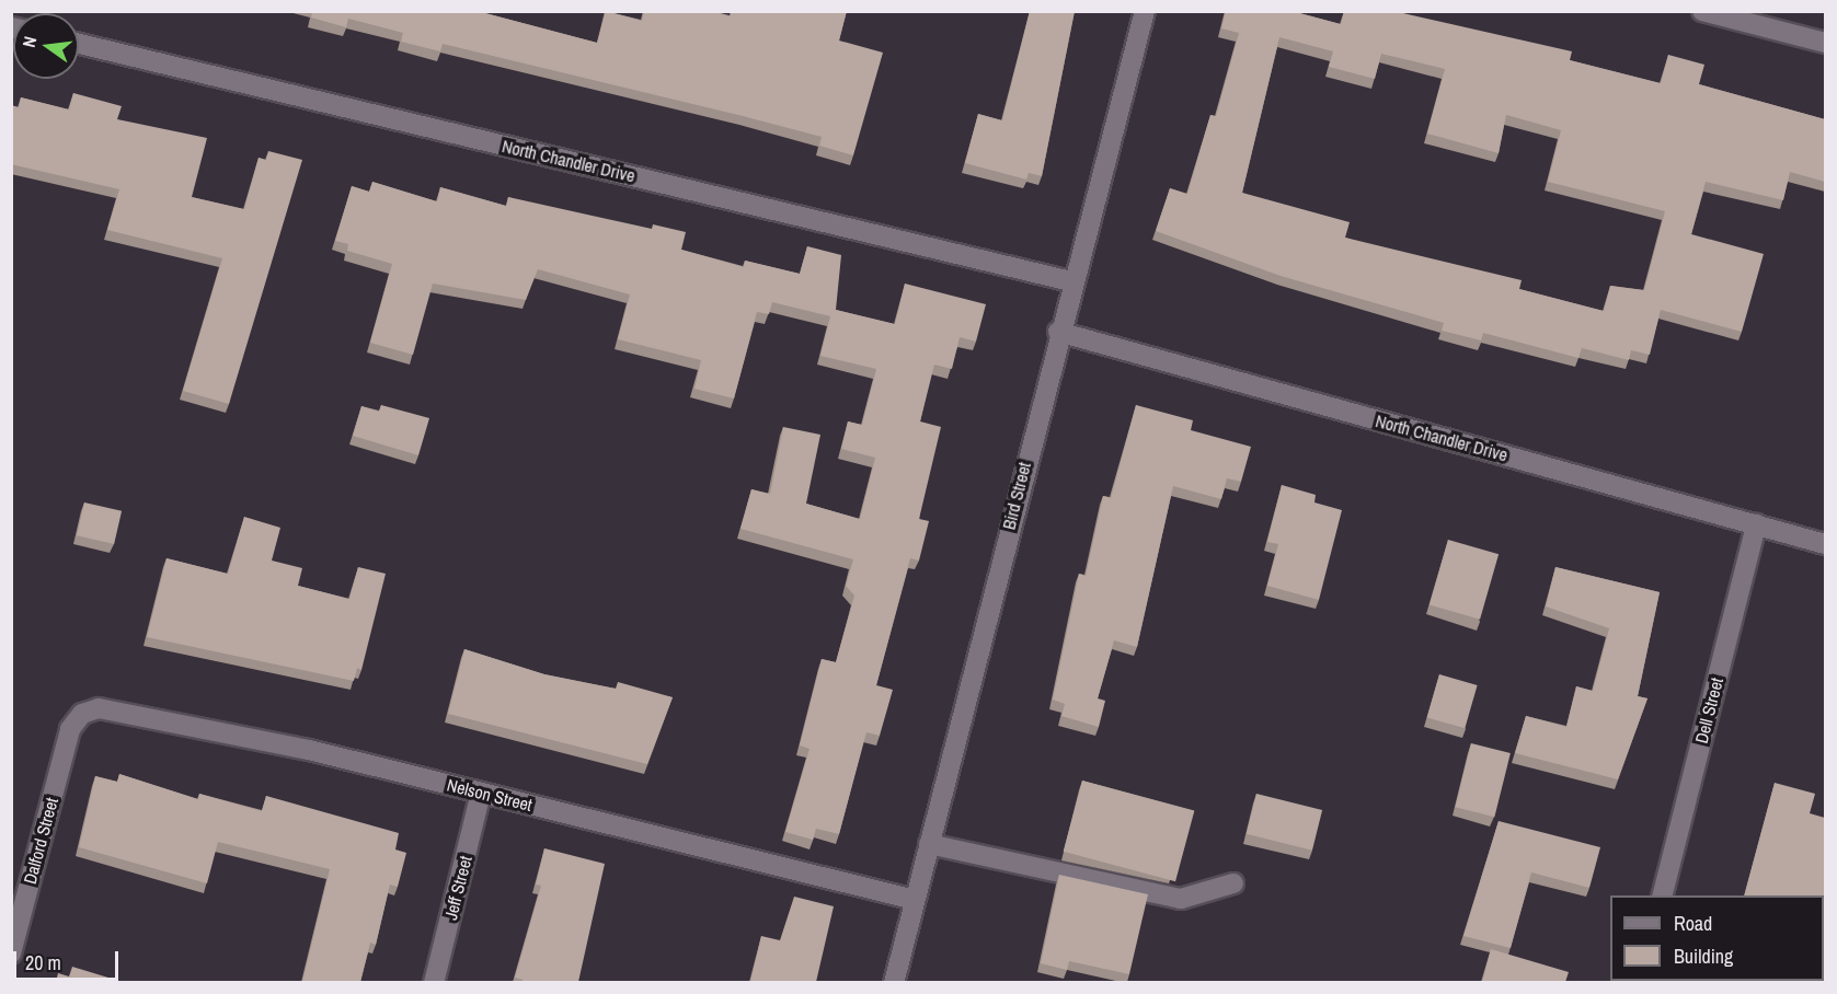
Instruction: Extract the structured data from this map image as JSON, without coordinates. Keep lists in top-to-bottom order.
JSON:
{
  "streets": {
    "street": [
      "North Chandler Drive",
      "Bird Street",
      "Dell Street",
      "Nelson Street",
      "Dalford Street",
      "Jeff Street"
    ]
  },
  "crossings": [
    ["North Chandler Drive", "Bird Street"],
    ["North Chandler Drive", "Dell Street"],
    ["Bird Street", "Nelson Street"],
    ["Nelson Street", "Dalford Street"],
    ["Nelson Street", "Jeff Street"]
  ],
  "legend": ["Road", "Building"],
  "scale_bar": "20 m",
  "north": "left"
}
